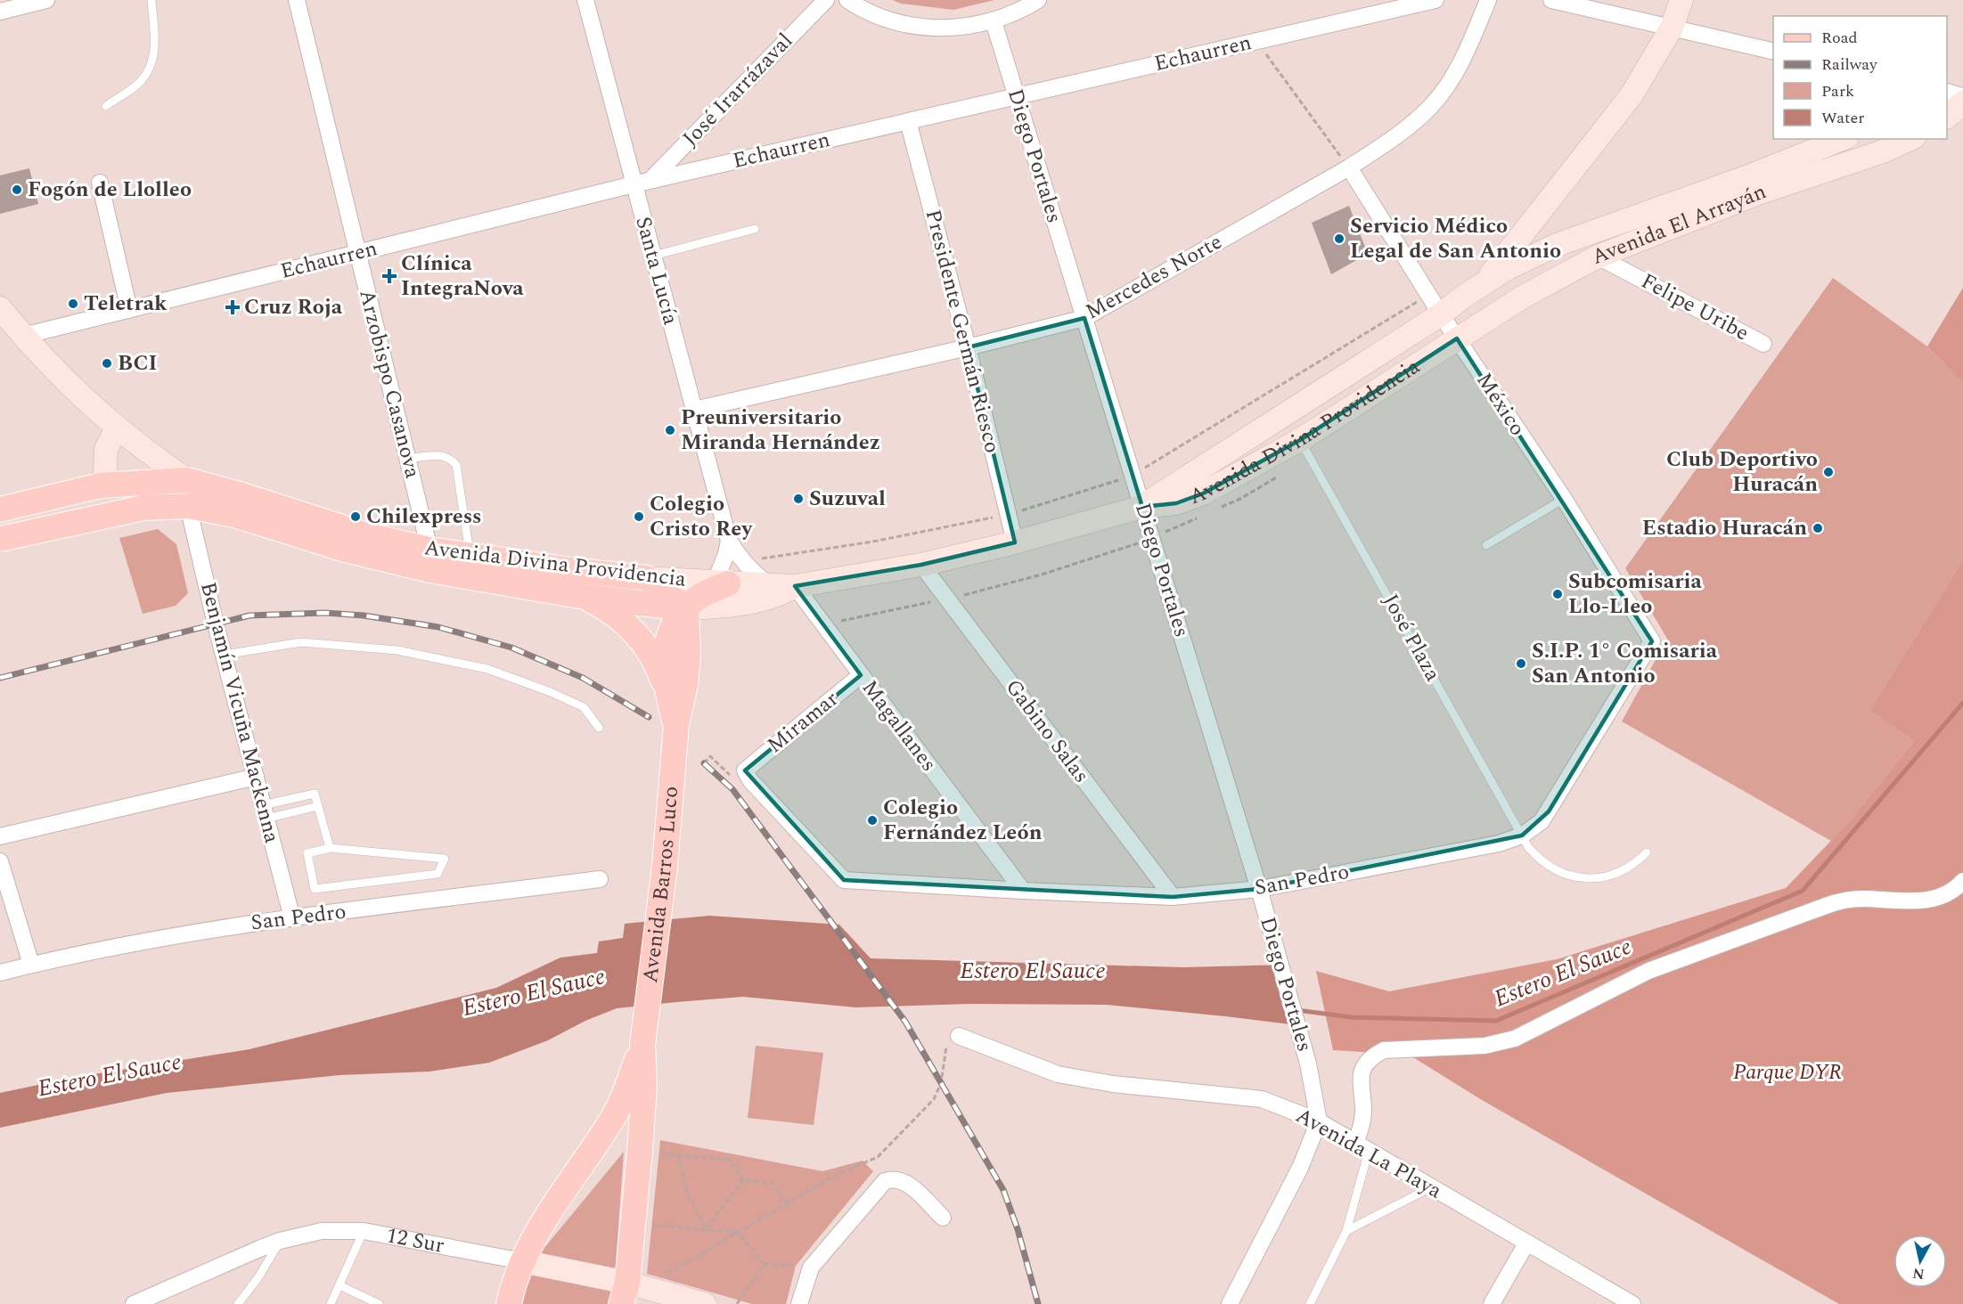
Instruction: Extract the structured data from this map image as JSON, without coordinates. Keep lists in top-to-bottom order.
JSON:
{
  "streets": {
    "main road": ["Avenida Divina Providencia", "Avenida Barros Luco"],
    "street": [
      "Echaurren",
      "José Irarrázaval",
      "Diego Portales",
      "Avenida El Arrayán",
      "Santa Lucía",
      "Mercedes Norte",
      "Felipe Uribe",
      "Presidente Germán Riesco",
      "Arzobispo Casanova",
      "México",
      "Benjamín Vicuña Mackenna",
      "Miramar",
      "Magallanes",
      "Gabino Salas",
      "San Pedro",
      "Avenida La Playa",
      "12 Sur"
    ],
    "lane": ["José Plaza"]
  },
  "crossings": [
    ["Echaurren", "José Irarrázaval"],
    ["Echaurren", "Diego Portales"],
    ["Echaurren", "Santa Lucía"],
    ["Echaurren", "Presidente Germán Riesco"],
    ["Echaurren", "Arzobispo Casanova"],
    ["Echaurren", "Avenida Divina Providencia"],
    ["José Irarrázaval", "Santa Lucía"],
    ["Diego Portales", "Mercedes Norte"],
    ["Diego Portales", "Avenida Divina Providencia"],
    ["Diego Portales", "San Pedro"],
    ["Diego Portales", "Avenida La Playa"],
    ["Avenida El Arrayán", "Felipe Uribe"],
    ["Avenida El Arrayán", "México"],
    ["Avenida El Arrayán", "Avenida Divina Providencia"],
    ["Santa Lucía", "Mercedes Norte"],
    ["Santa Lucía", "Avenida Divina Providencia"],
    ["Mercedes Norte", "Presidente Germán Riesco"],
    ["Mercedes Norte", "México"],
    ["Presidente Germán Riesco", "Avenida Divina Providencia"],
    ["Arzobispo Casanova", "Avenida Divina Providencia"],
    ["México", "Avenida Divina Providencia"],
    ["México", "San Pedro"],
    ["Avenida Divina Providencia", "José Plaza"],
    ["Avenida Divina Providencia", "Benjamín Vicuña Mackenna"],
    ["Avenida Divina Providencia", "Magallanes"],
    ["Avenida Divina Providencia", "Gabino Salas"],
    ["Avenida Divina Providencia", "Avenida Barros Luco"],
    ["José Plaza", "San Pedro"],
    ["Benjamín Vicuña Mackenna", "San Pedro"],
    ["Miramar", "Magallanes"],
    ["Miramar", "San Pedro"],
    ["Magallanes", "San Pedro"],
    ["Gabino Salas", "San Pedro"],
    ["Avenida Barros Luco", "12 Sur"]
  ],
  "water": ["Estero El Sauce"],
  "parks": ["Parque DYR"],
  "places": {
    "other": [
      "Fogón de Llolleo",
      "Servicio Médico Legal de San Antonio",
      "Teletrak",
      "BCI",
      "Preuniversitario Miranda Hernández",
      "Club Deportivo Huracán",
      "Suzuval",
      "Chilexpress",
      "Colegio Cristo Rey",
      "Estadio Huracán",
      "Subcomisaria Llo-Lleo",
      "S.I.P. 1° Comisaria San Antonio",
      "Colegio Fernández León"
    ],
    "health": ["Clínica IntegraNova", "Cruz Roja"]
  },
  "legend": [
    "Road",
    "Railway",
    "Park",
    "Water"
  ],
  "north": "bottom"
}
